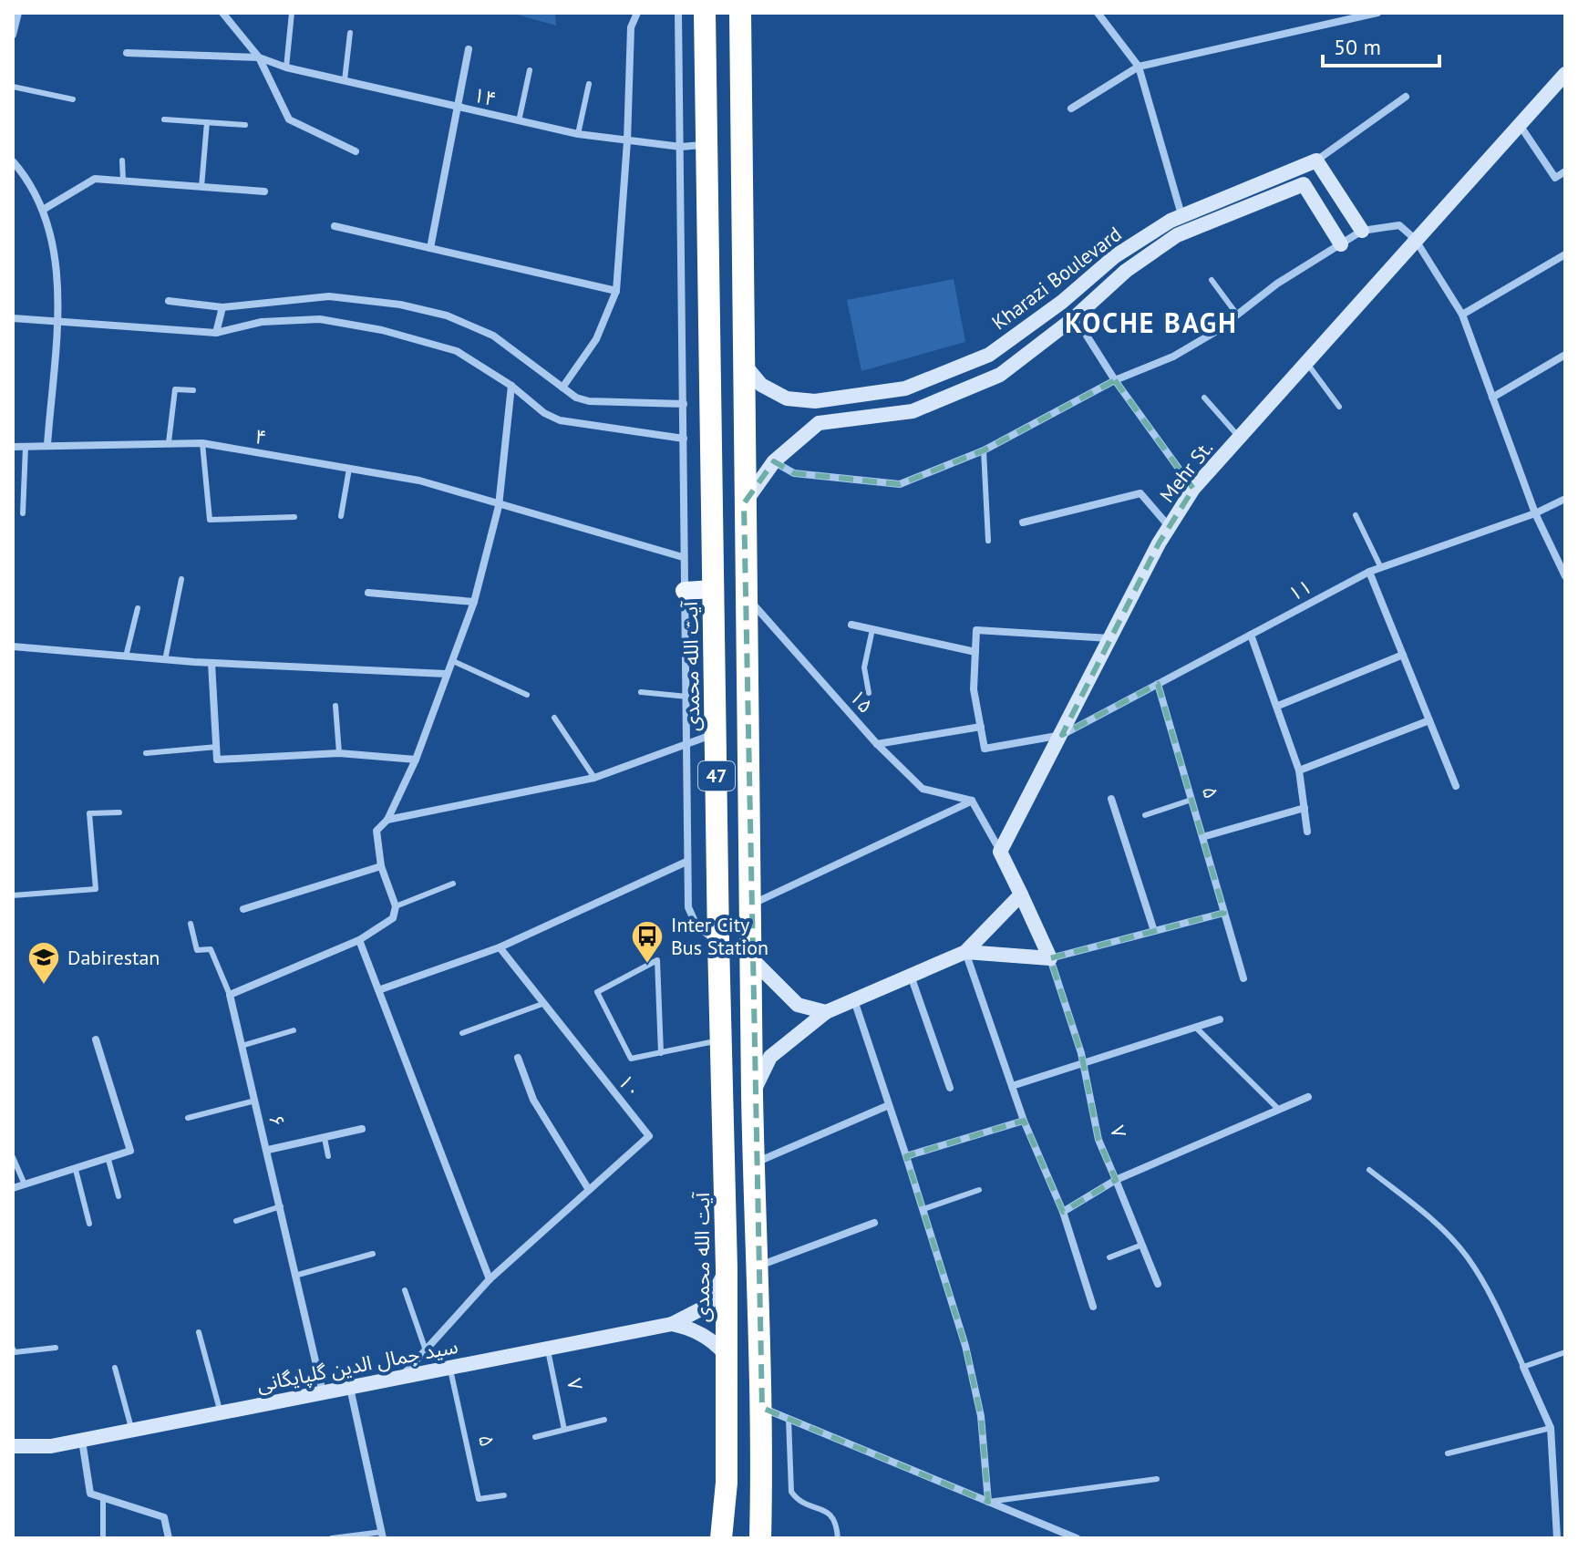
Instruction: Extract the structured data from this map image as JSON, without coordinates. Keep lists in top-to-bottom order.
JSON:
{
  "streets": {
    "highway": ["آیت الله محمدی", "47"],
    "street": [
      "۱۴",
      "Kharazi Boulevard",
      "۴",
      "Mehr St.",
      "۱۱",
      "۱۵",
      "۵",
      "۱۰",
      "۶",
      "۷",
      "سید جمال الدین گلپایگانی"
    ]
  },
  "crossings": [
    ["۱۴", "آیت الله محمدی"],
    ["Kharazi Boulevard", "47"],
    ["Mehr St.", "۱۱"],
    ["۱۱", "۵"],
    ["۱۵", "47"],
    ["۵", "سید جمال الدین گلپایگانی"],
    ["۱۰", "سید جمال الدین گلپایگانی"],
    ["۶", "سید جمال الدین گلپایگانی"],
    ["۷", "سید جمال الدین گلپایگانی"]
  ],
  "districts": ["KOCHE BAGH"],
  "places": {
    "bus stop": ["Inter City Bus Station"],
    "school or university": ["Dabirestan"]
  },
  "scale_bar": "50 m"
}
